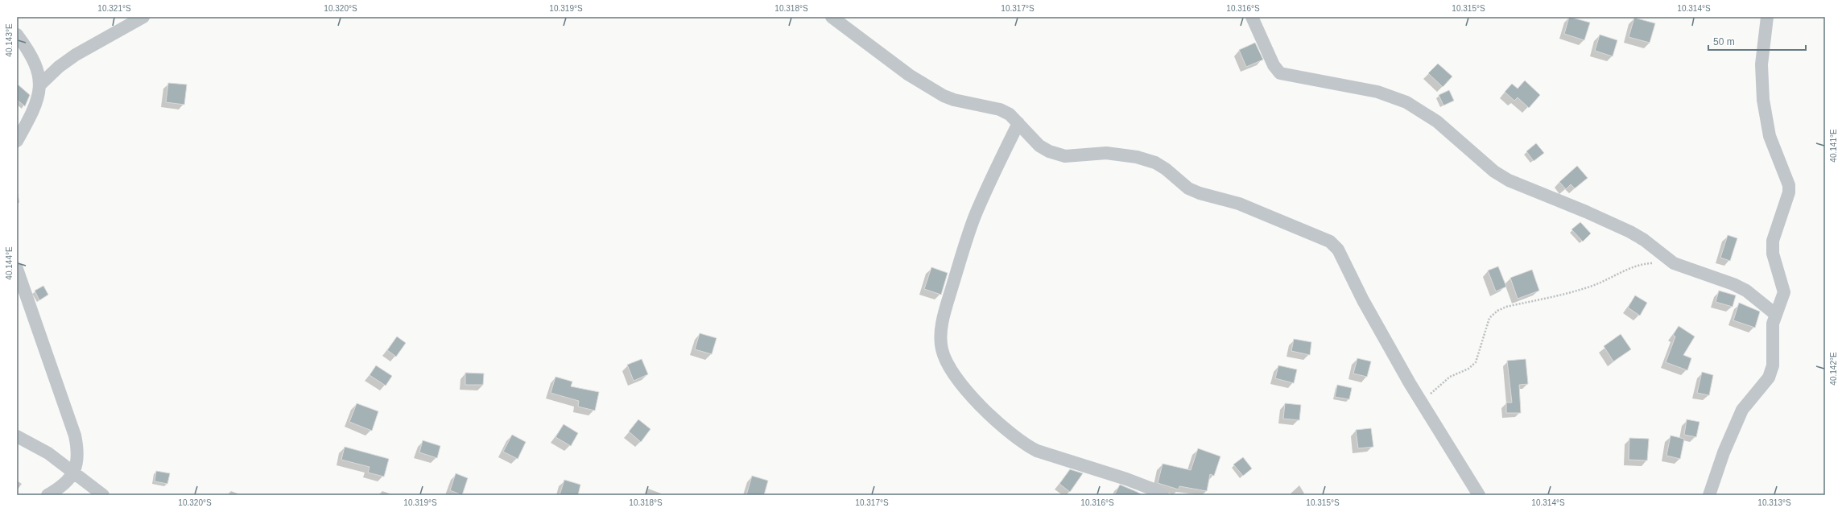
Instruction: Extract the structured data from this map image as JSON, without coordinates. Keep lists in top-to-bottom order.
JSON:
{
  "scale_bar": "50 m",
  "coordinates": [
    "10.321°S",
    "10.320°S",
    "10.319°S",
    "10.318°S",
    "10.317°S",
    "10.316°S",
    "10.315°S",
    "10.314°S",
    "40.143°E",
    "40.141°E",
    "40.144°E",
    "40.142°E",
    "10.313°S"
  ]
}
